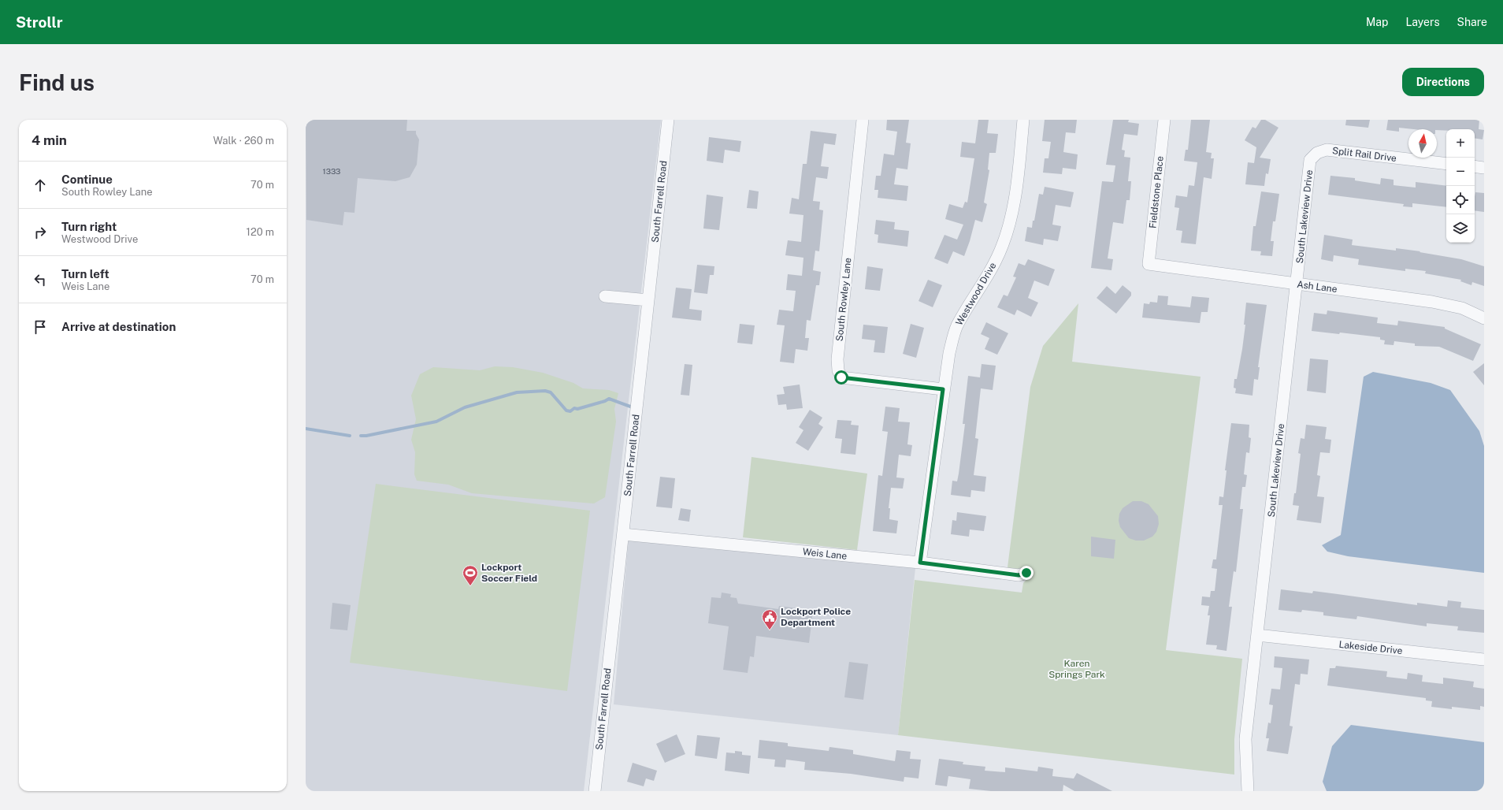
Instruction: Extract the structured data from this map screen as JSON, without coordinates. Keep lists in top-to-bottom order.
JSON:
{
  "streets": {
    "street": [
      "Split Rail Drive",
      "Fieldstone Place",
      "South Farrell Road",
      "South Lakeview Drive",
      "Ash Lane",
      "Westwood Drive",
      "South Rowley Lane",
      "Weis Lane",
      "Lakeside Drive"
    ]
  },
  "crossings": [
    ["Split Rail Drive", "South Lakeview Drive"],
    ["Fieldstone Place", "Ash Lane"],
    ["South Farrell Road", "Weis Lane"],
    ["South Lakeview Drive", "Ash Lane"],
    ["South Lakeview Drive", "Lakeside Drive"],
    ["Westwood Drive", "South Rowley Lane"],
    ["Westwood Drive", "Weis Lane"]
  ],
  "parks": ["Karen Springs Park"],
  "places": {
    "sports": ["Lockport Soccer Field"],
    "public building": ["Lockport Police Department"]
  },
  "house_numbers": ["1333"],
  "north": "top",
  "page": {
    "header": "Strollr",
    "nav": ["Map", "Layers", "Share"],
    "buttons": "Directions",
    "title": "Find us",
    "heading": ["4 min", "Walk · 260 m"],
    "map_buttons": ["+", "−"],
    "list": [
      ["Continue", "South Rowley Lane", "70 m"],
      ["Turn right", "Westwood Drive", "120 m"],
      ["Turn left", "Weis Lane", "70 m"],
      "Arrive at destination"
    ]
  }
}
